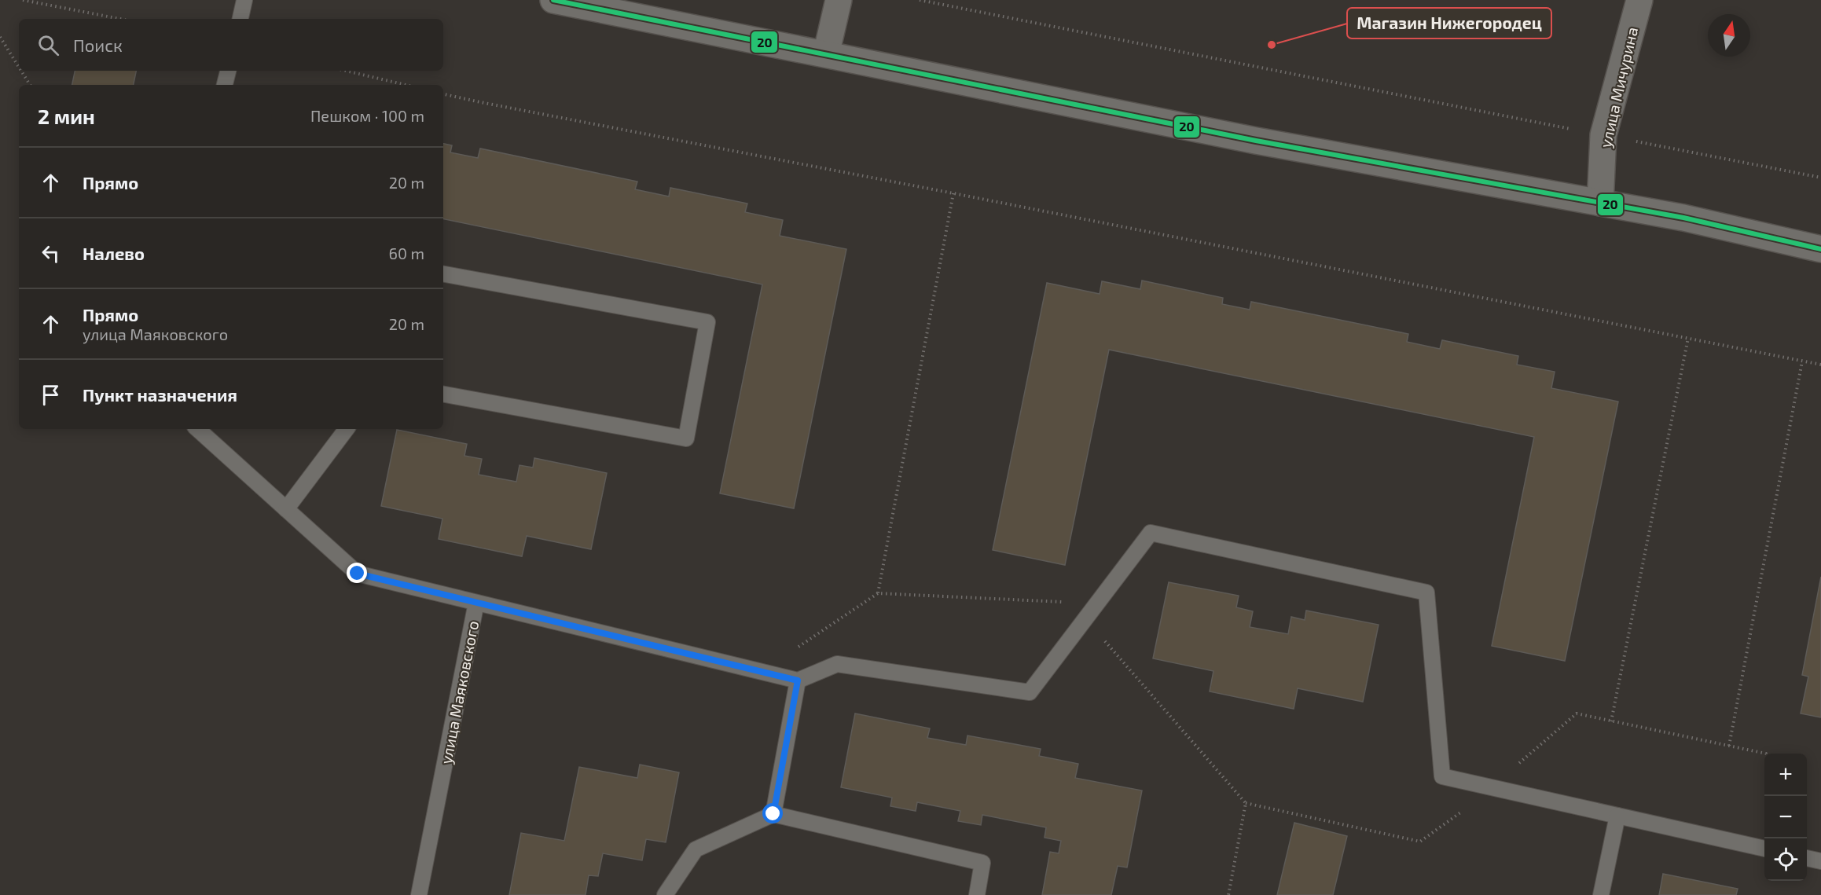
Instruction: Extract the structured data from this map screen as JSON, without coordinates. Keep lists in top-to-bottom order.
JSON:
{
  "streets": {
    "street": ["улица Мичурина"],
    "lane": ["улица Маяковского"]
  },
  "places": ["Магазин Нижегородец"],
  "lines": ["transit line 20"],
  "north": "top",
  "page": {
    "search": "Поиск",
    "heading": ["2 мин", "Пешком · 100 m"],
    "list": [
      ["Прямо", "20 m"],
      ["Налево", "60 m"],
      ["Прямо", "улица Маяковского", "20 m"],
      "Пункт назначения"
    ],
    "map_buttons": ["+", "−"]
  }
}
